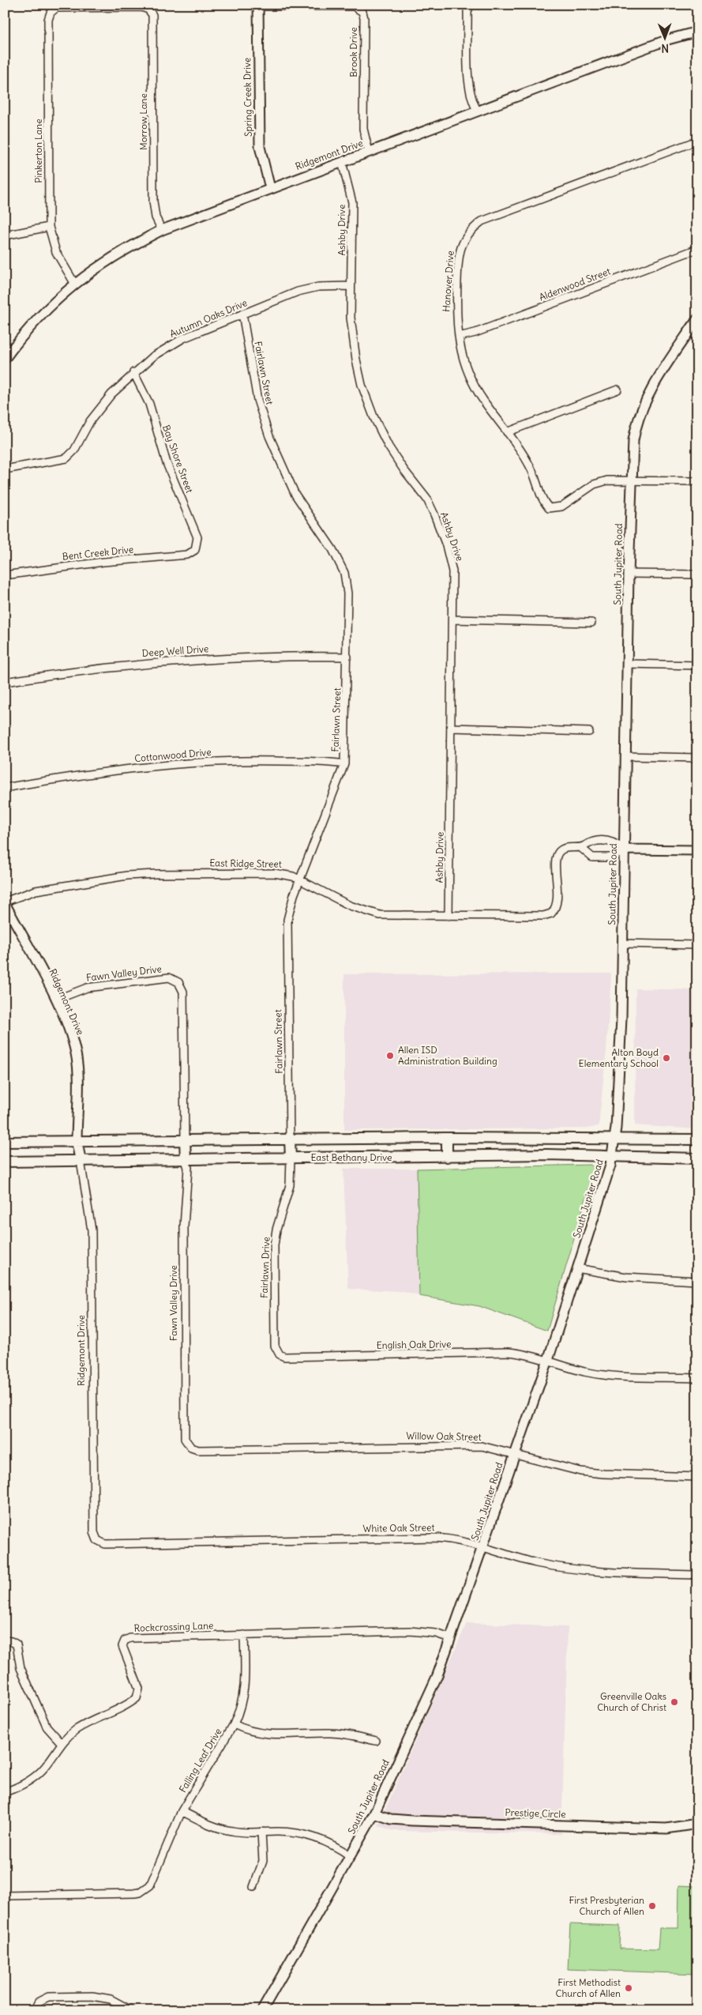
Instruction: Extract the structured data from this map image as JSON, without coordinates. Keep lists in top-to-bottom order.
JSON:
{
  "streets": {
    "main road": ["East Bethany Drive"],
    "street": [
      "Brook Drive",
      "Spring Creek Drive",
      "Morrow Lane",
      "Pinkerton Lane",
      "Ridgemont Drive",
      "Ashby Drive",
      "Hanover Drive",
      "Aldenwood Street",
      "Autumn Oaks Drive",
      "Fairlawn Street",
      "Bay Shore Street",
      "Bent Creek Drive",
      "South Jupiter Road",
      "Deep Well Drive",
      "Cottonwood Drive",
      "East Ridge Street",
      "Fawn Valley Drive",
      "Fairlawn Drive",
      "English Oak Drive",
      "Willow Oak Street",
      "White Oak Street",
      "Rockcrossing Lane",
      "Falling Leaf Drive",
      "Prestige Circle"
    ]
  },
  "crossings": [
    ["Brook Drive", "Spring Creek Drive"],
    ["Brook Drive", "Ridgemont Drive"],
    ["Spring Creek Drive", "Ridgemont Drive"],
    ["Morrow Lane", "Pinkerton Lane"],
    ["Morrow Lane", "Ridgemont Drive"],
    ["Pinkerton Lane", "Ridgemont Drive"],
    ["Ridgemont Drive", "Ashby Drive"],
    ["Ridgemont Drive", "East Ridge Street"],
    ["Ridgemont Drive", "Fawn Valley Drive"],
    ["Ridgemont Drive", "East Bethany Drive"],
    ["Ridgemont Drive", "White Oak Street"],
    ["Ashby Drive", "Autumn Oaks Drive"],
    ["Ashby Drive", "East Ridge Street"],
    ["Hanover Drive", "Aldenwood Street"],
    ["Hanover Drive", "South Jupiter Road"],
    ["Autumn Oaks Drive", "Fairlawn Street"],
    ["Autumn Oaks Drive", "Bay Shore Street"],
    ["Fairlawn Street", "Deep Well Drive"],
    ["Fairlawn Street", "Cottonwood Drive"],
    ["Fairlawn Street", "East Ridge Street"],
    ["Fairlawn Street", "East Bethany Drive"],
    ["Bay Shore Street", "Bent Creek Drive"],
    ["South Jupiter Road", "East Bethany Drive"],
    ["South Jupiter Road", "English Oak Drive"],
    ["South Jupiter Road", "Willow Oak Street"],
    ["South Jupiter Road", "White Oak Street"],
    ["South Jupiter Road", "Rockcrossing Lane"],
    ["South Jupiter Road", "Prestige Circle"],
    ["Fawn Valley Drive", "East Bethany Drive"],
    ["Fawn Valley Drive", "Willow Oak Street"],
    ["East Bethany Drive", "Fairlawn Drive"],
    ["Fairlawn Drive", "English Oak Drive"],
    ["Rockcrossing Lane", "Falling Leaf Drive"]
  ],
  "places": [
    "Allen ISD Administration Building",
    "Alton Boyd Elementary School",
    "Greenville Oaks Church of Christ",
    "First Presbyterian Church of Allen",
    "First Methodist Church of Allen"
  ],
  "north": "bottom"
}
